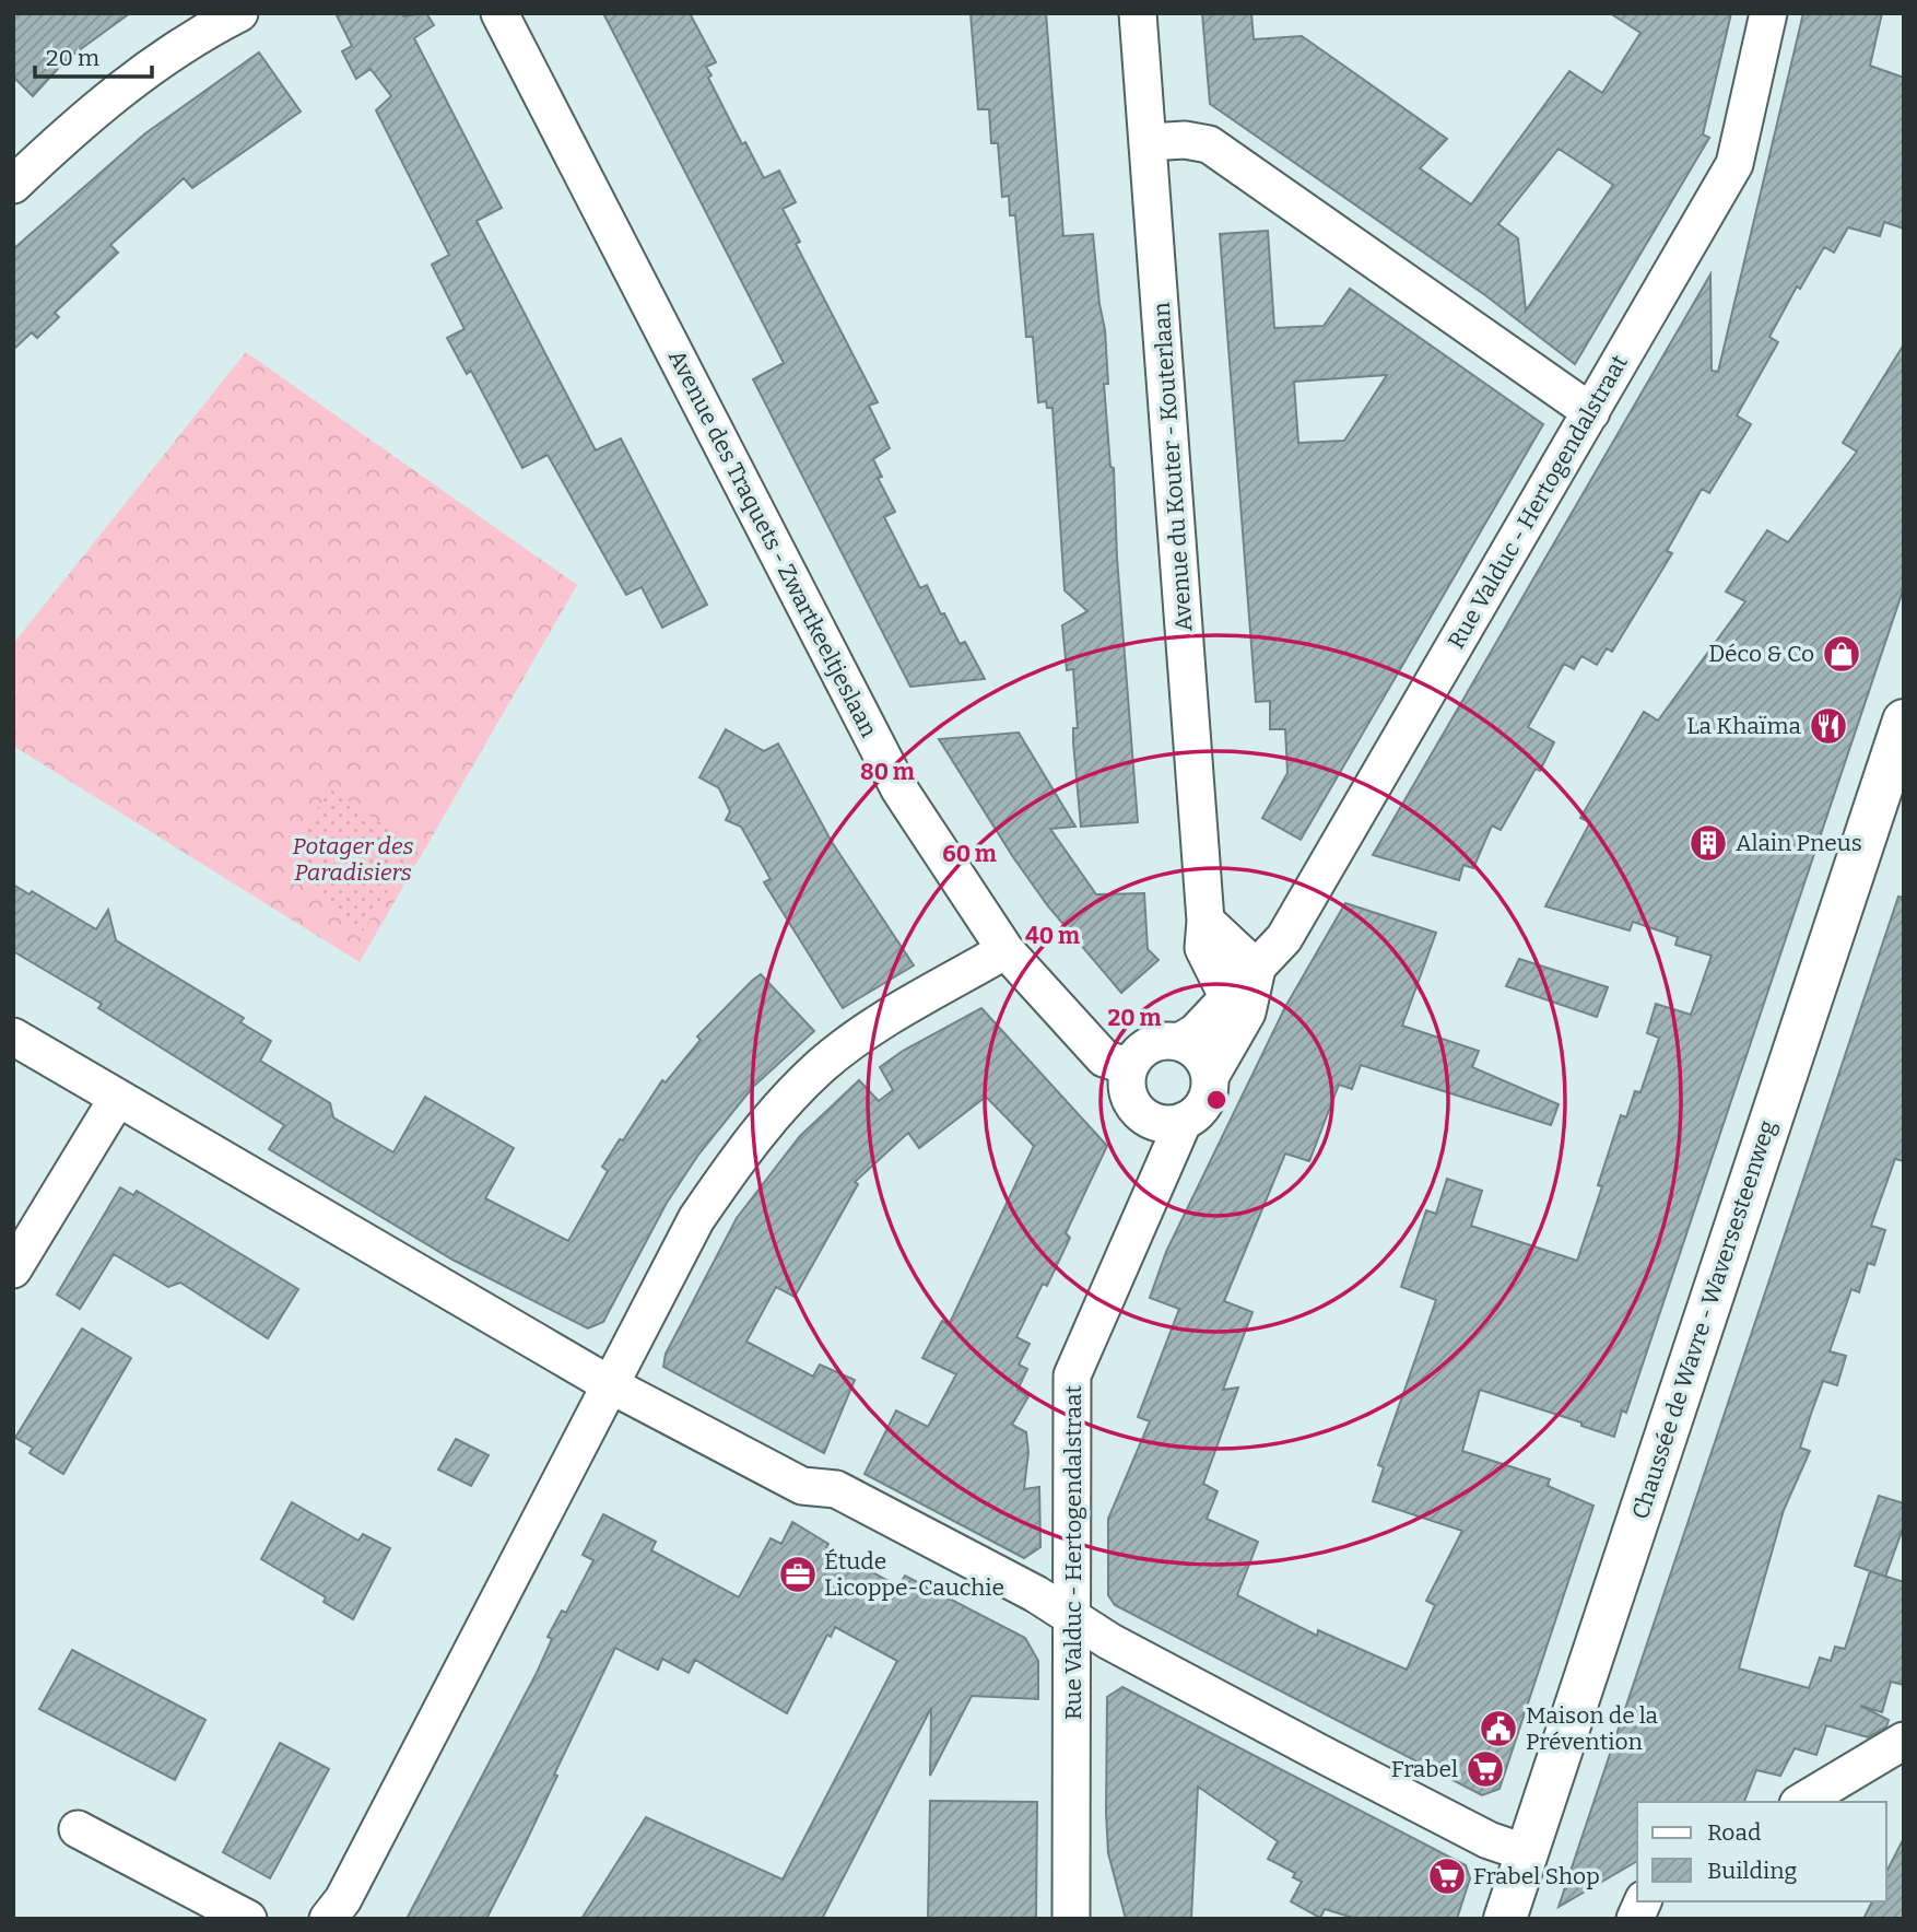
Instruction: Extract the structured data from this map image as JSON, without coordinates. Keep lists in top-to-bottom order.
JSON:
{
  "streets": {
    "main road": ["Chaussée de Wavre - Waversesteenweg"],
    "street": ["Avenue du Kouter - Kouterlaan", "Rue Valduc - Hertogendalstraat", "Avenue des Traquets - Zwartkeeltjeslaan"]
  },
  "crossings": [
    ["Avenue du Kouter - Kouterlaan", "Rue Valduc - Hertogendalstraat"],
    ["Rue Valduc - Hertogendalstraat", "Avenue des Traquets - Zwartkeeltjeslaan"]
  ],
  "parks": ["Potager des Paradisiers"],
  "places": {
    "shop": ["Déco & Co"],
    "restaurant": ["La Khaïma"],
    "building": ["Alain Pneus"],
    "office": ["Étude Licoppe-Cauchie"],
    "public building": ["Maison de la Prévention"],
    "supermarket": ["Frabel", "Frabel Shop"]
  },
  "legend": ["Road", "Building"],
  "scale_bar": "20 m",
  "rings": [
    "80 m",
    "60 m",
    "40 m",
    "20 m"
  ]
}
